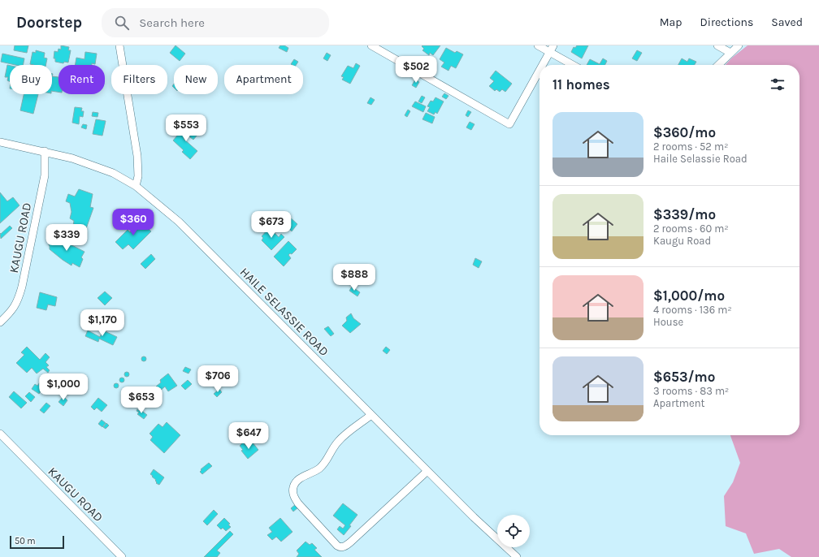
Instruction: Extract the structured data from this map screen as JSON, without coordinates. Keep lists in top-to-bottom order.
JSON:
{
  "streets": {
    "street": ["KAUGU ROAD", "HAILE SELASSIE ROAD"]
  },
  "crossings": [
    ["KAUGU ROAD", "HAILE SELASSIE ROAD"]
  ],
  "scale_bar": "50 m",
  "page": {
    "header": "Doorstep",
    "search": "Search here",
    "nav": ["Map", "Directions", "Saved"],
    "price": [
      "$502",
      "$553",
      "$360",
      "$673",
      "$339",
      "$888",
      "$1,170",
      "$706",
      "$1,000",
      "$653",
      "$647"
    ],
    "chip": [
      "Buy",
      "Rent",
      "Filters",
      "New",
      "Apartment"
    ],
    "heading": "11 homes",
    "list": [
      {
        "name": "$360/mo",
        "note": "2 rooms · 52 m² · Haile Selassie Road"
      },
      {
        "name": "$339/mo",
        "note": "2 rooms · 60 m² · Kaugu Road"
      },
      {
        "name": "$1,000/mo",
        "note": "4 rooms · 136 m² · House"
      },
      {
        "name": "$653/mo",
        "note": "3 rooms · 83 m² · Apartment"
      }
    ],
    "scale": "50 m"
  }
}
